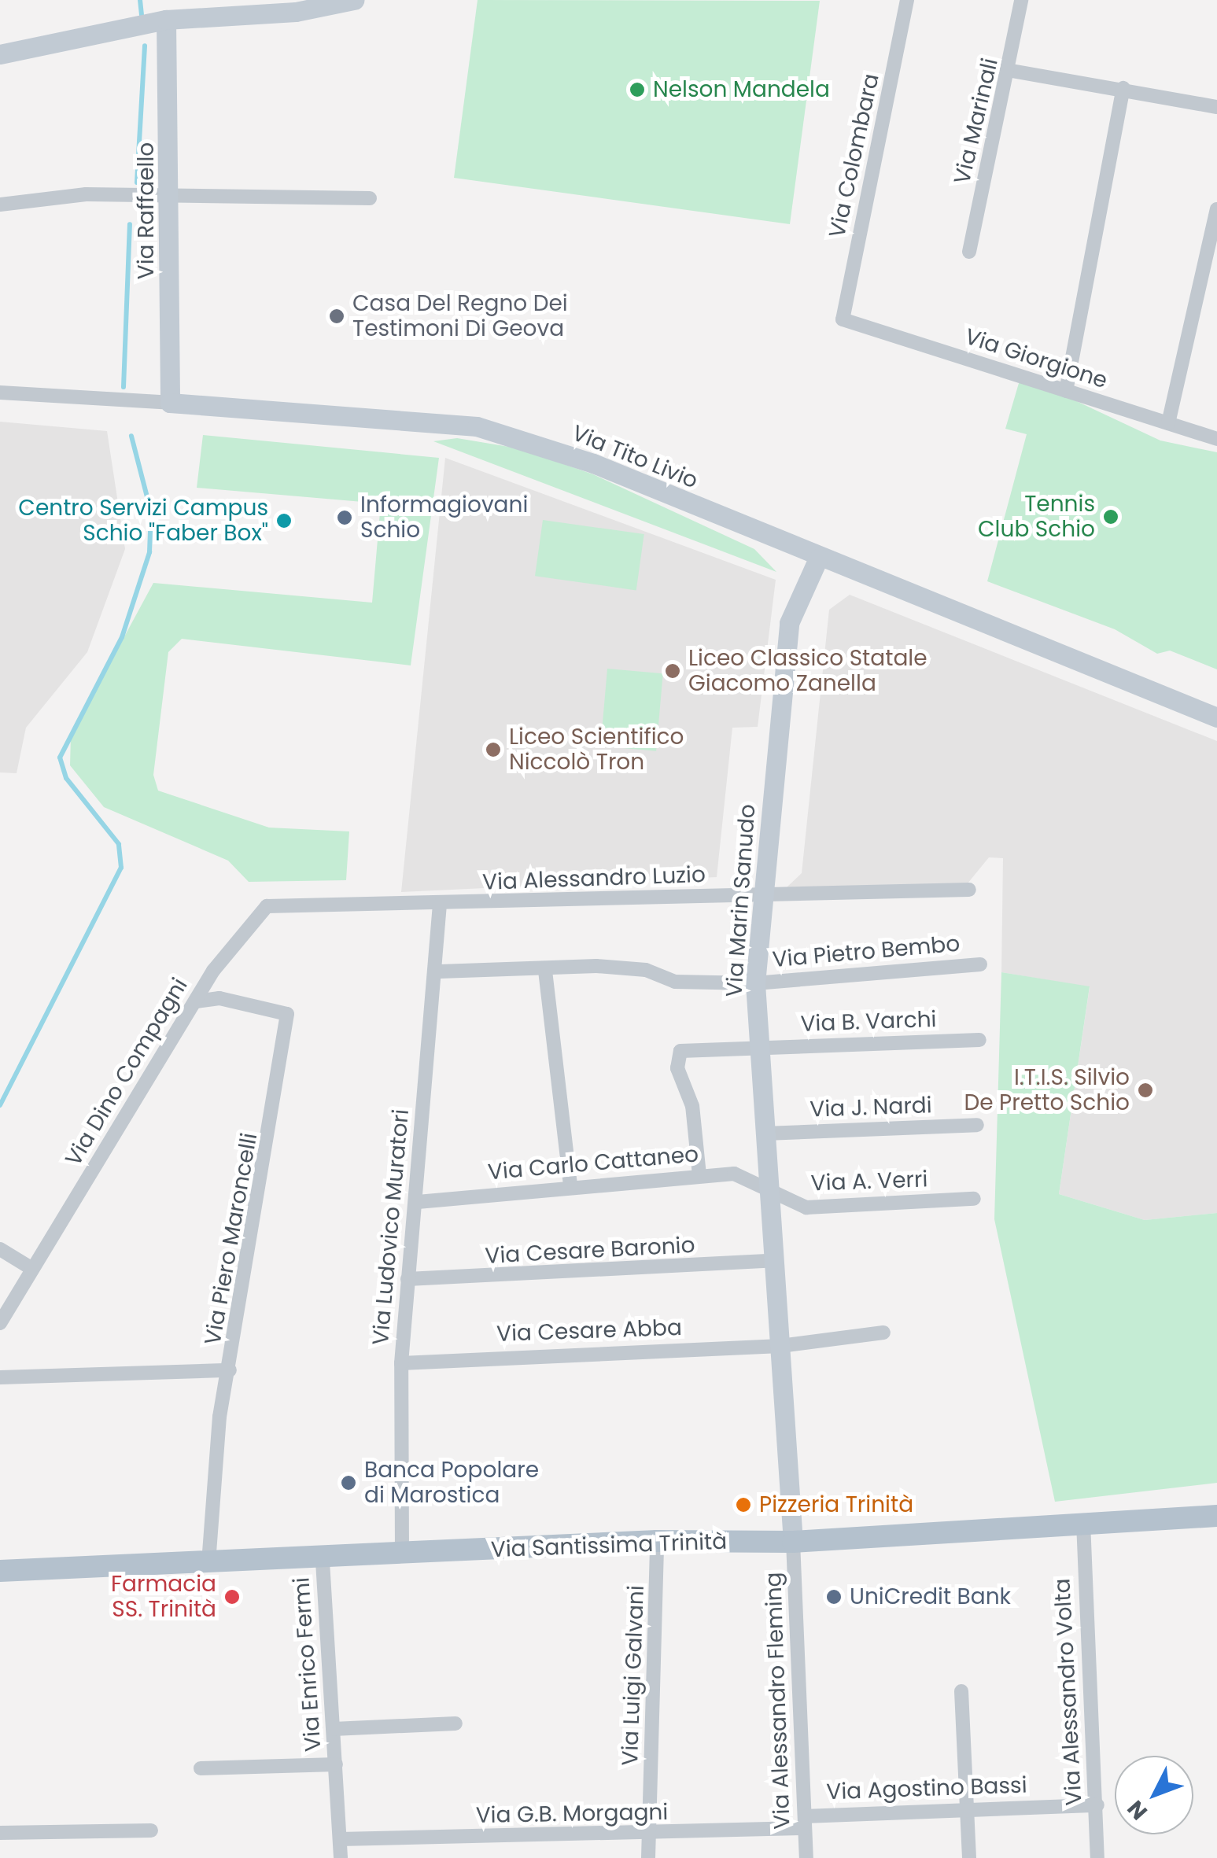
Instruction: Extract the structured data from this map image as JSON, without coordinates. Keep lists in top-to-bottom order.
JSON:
{
  "streets": {
    "main road": ["Via Santissima Trinità"],
    "street": [
      "Via Marinali",
      "Via Colombara",
      "Via Raffaello",
      "Via Giorgione",
      "Via Tito Livio",
      "Via Alessandro Luzio",
      "Via Marin Sanudo",
      "Via Pietro Bembo",
      "Via B. Varchi",
      "Via Dino Compagni",
      "Via J. Nardi",
      "Via Carlo Cattaneo",
      "Via A. Verri",
      "Via Ludovico Muratori",
      "Via Piero Maroncelli",
      "Via Cesare Baronio",
      "Via Cesare Abba",
      "Via Enrico Fermi",
      "Via Luigi Galvani",
      "Via Alessandro Volta",
      "Via Alessandro Fleming",
      "Via Agostino Bassi",
      "Via G.B. Morgagni"
    ]
  },
  "crossings": [
    ["Via Colombara", "Via Giorgione"],
    ["Via Raffaello", "Via Tito Livio"],
    ["Via Tito Livio", "Via Marin Sanudo"],
    ["Via Alessandro Luzio", "Via Marin Sanudo"],
    ["Via Alessandro Luzio", "Via Dino Compagni"],
    ["Via Alessandro Luzio", "Via Ludovico Muratori"],
    ["Via Marin Sanudo", "Via Pietro Bembo"],
    ["Via Marin Sanudo", "Via B. Varchi"],
    ["Via Marin Sanudo", "Via J. Nardi"],
    ["Via Marin Sanudo", "Via Carlo Cattaneo"],
    ["Via Marin Sanudo", "Via A. Verri"],
    ["Via Marin Sanudo", "Via Cesare Baronio"],
    ["Via Marin Sanudo", "Via Cesare Abba"],
    ["Via Marin Sanudo", "Via Santissima Trinità"],
    ["Via Marin Sanudo", "Via Alessandro Fleming"],
    ["Via Pietro Bembo", "Via Ludovico Muratori"],
    ["Via B. Varchi", "Via Carlo Cattaneo"],
    ["Via Dino Compagni", "Via Piero Maroncelli"],
    ["Via Carlo Cattaneo", "Via A. Verri"],
    ["Via Carlo Cattaneo", "Via Ludovico Muratori"],
    ["Via Ludovico Muratori", "Via Cesare Baronio"],
    ["Via Ludovico Muratori", "Via Cesare Abba"],
    ["Via Ludovico Muratori", "Via Santissima Trinità"],
    ["Via Piero Maroncelli", "Via Santissima Trinità"],
    ["Via Santissima Trinità", "Via Enrico Fermi"],
    ["Via Santissima Trinità", "Via Luigi Galvani"],
    ["Via Santissima Trinità", "Via Alessandro Volta"],
    ["Via Santissima Trinità", "Via Alessandro Fleming"],
    ["Via Enrico Fermi", "Via G.B. Morgagni"],
    ["Via Luigi Galvani", "Via G.B. Morgagni"],
    ["Via Alessandro Volta", "Via Agostino Bassi"],
    ["Via Alessandro Fleming", "Via Agostino Bassi"],
    ["Via Alessandro Fleming", "Via G.B. Morgagni"],
    ["Via Agostino Bassi", "Via G.B. Morgagni"]
  ],
  "places": [
    "Nelson Mandela",
    "Casa Del Regno Dei Testimoni Di Geova",
    "Tennis Club Schio",
    "Informagiovani Schio",
    "Centro Servizi Campus Schio \"Faber Box\"",
    "Liceo Classico Statale Giacomo Zanella",
    "Liceo Scientifico Niccolò Tron",
    "I.T.I.S. Silvio De Pretto Schio",
    "Banca Popolare di Marostica",
    "Pizzeria Trinità",
    "Farmacia SS. Trinità",
    "UniCredit Bank"
  ],
  "north": "bottom left"
}
